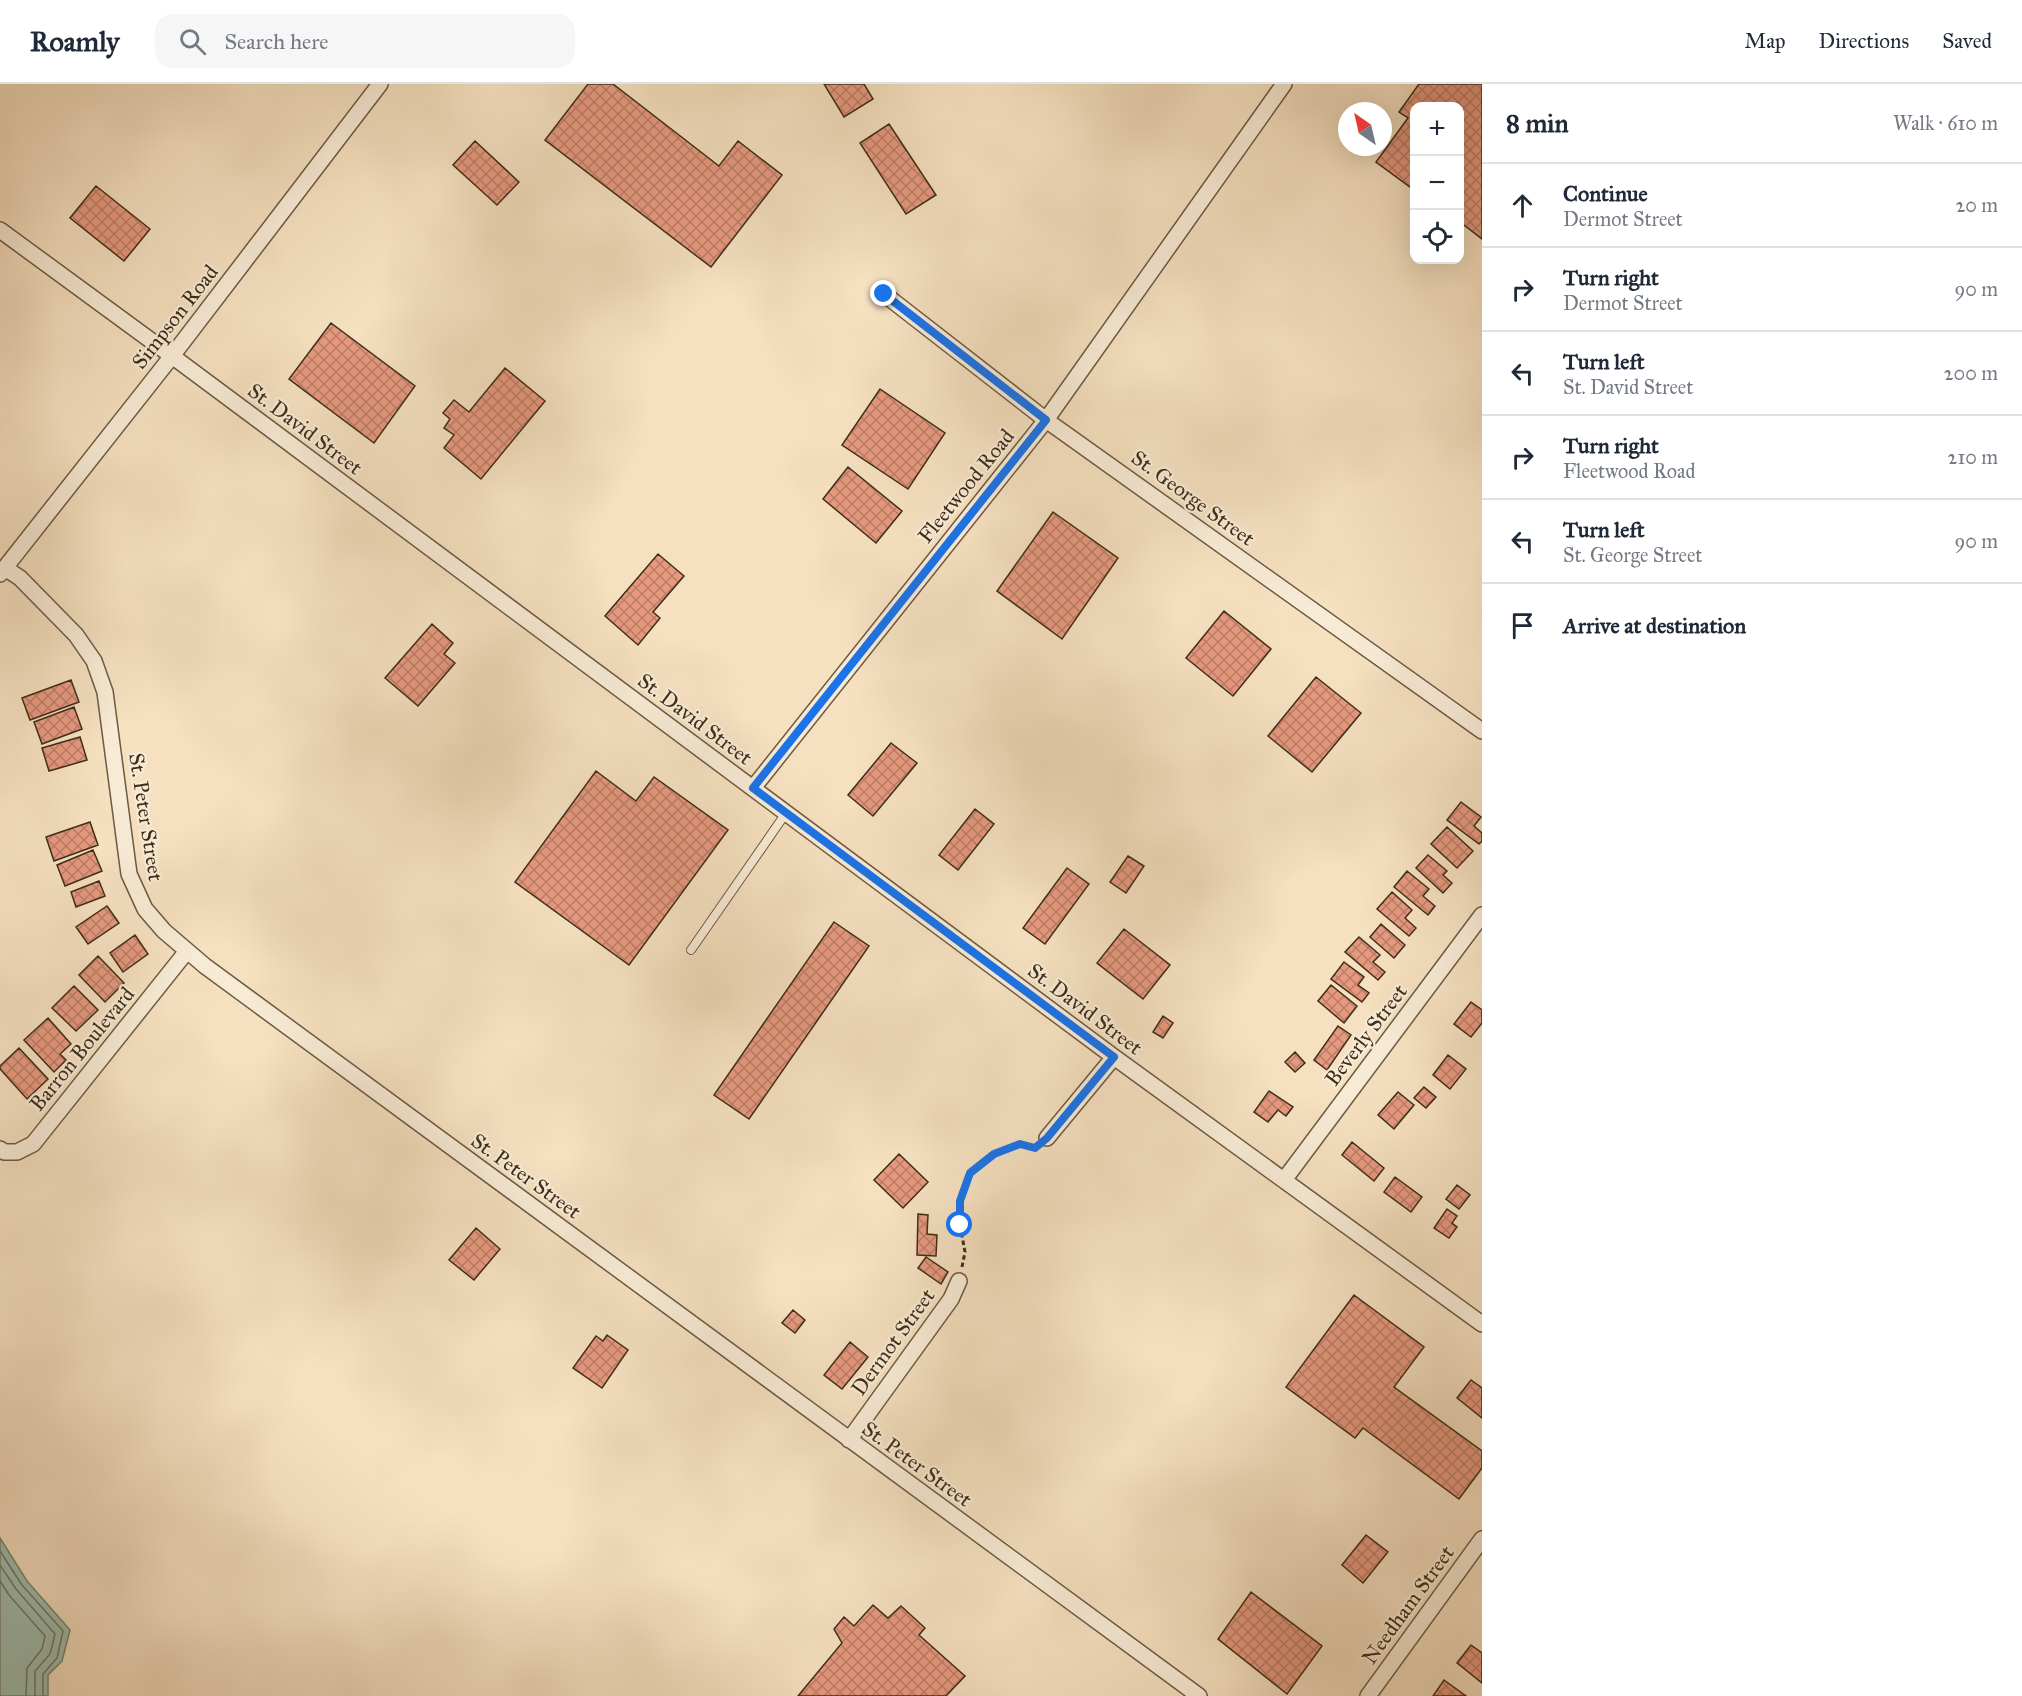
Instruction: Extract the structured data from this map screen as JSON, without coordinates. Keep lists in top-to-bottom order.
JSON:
{
  "streets": {
    "street": [
      "Simpson Road",
      "St. David Street",
      "Fleetwood Road",
      "St. George Street",
      "St. Peter Street",
      "Beverly Street",
      "Barron Boulevard",
      "Dermot Street",
      "Needham Street"
    ]
  },
  "crossings": [
    ["Simpson Road", "St. David Street"],
    ["Simpson Road", "St. Peter Street"],
    ["St. David Street", "Fleetwood Road"],
    ["St. David Street", "Beverly Street"],
    ["Fleetwood Road", "St. George Street"],
    ["St. Peter Street", "Barron Boulevard"],
    ["St. Peter Street", "Dermot Street"]
  ],
  "north": "top left",
  "page": {
    "header": "Roamly",
    "search": "Search here",
    "nav": ["Map", "Directions", "Saved"],
    "heading": ["8 min", "Walk · 610 m"],
    "map_buttons": ["+", "−"],
    "list": [
      ["Continue", "Dermot Street", "20 m"],
      ["Turn right", "Dermot Street", "90 m"],
      ["Turn left", "St. David Street", "200 m"],
      ["Turn right", "Fleetwood Road", "210 m"],
      ["Turn left", "St. George Street", "90 m"],
      "Arrive at destination"
    ]
  }
}
